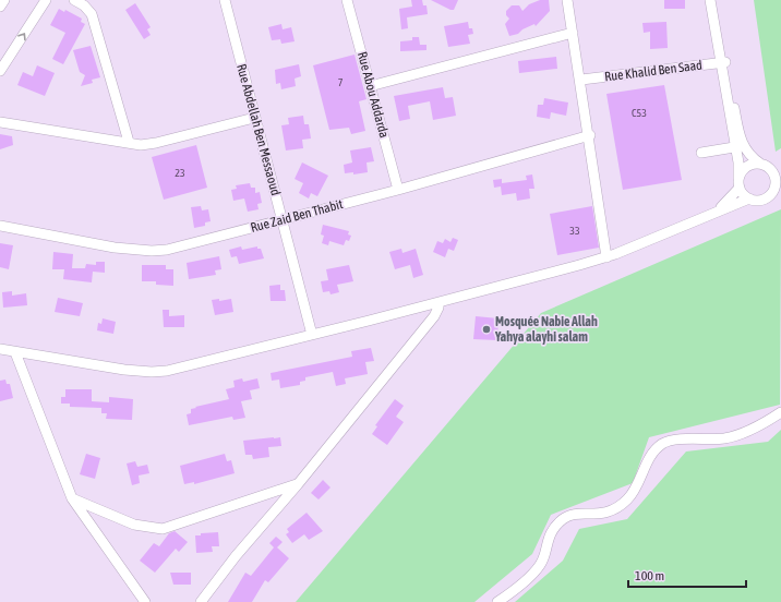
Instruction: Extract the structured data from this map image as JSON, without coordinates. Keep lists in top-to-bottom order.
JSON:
{
  "streets": {
    "street": [
      "Rue Khalid Ben Saad",
      "Rue Abou Addarda",
      "Rue Abdellah Ben Messaoud",
      "Rue Zaid Ben Thabit"
    ]
  },
  "crossings": [
    ["Rue Abou Addarda", "Rue Zaid Ben Thabit"],
    ["Rue Abdellah Ben Messaoud", "Rue Zaid Ben Thabit"]
  ],
  "places": ["Mosquée Nabie Allah Yahya alayhi salam"],
  "house_numbers": [
    "7",
    "C53",
    "23",
    "33"
  ],
  "scale_bar": "100 m"
}
